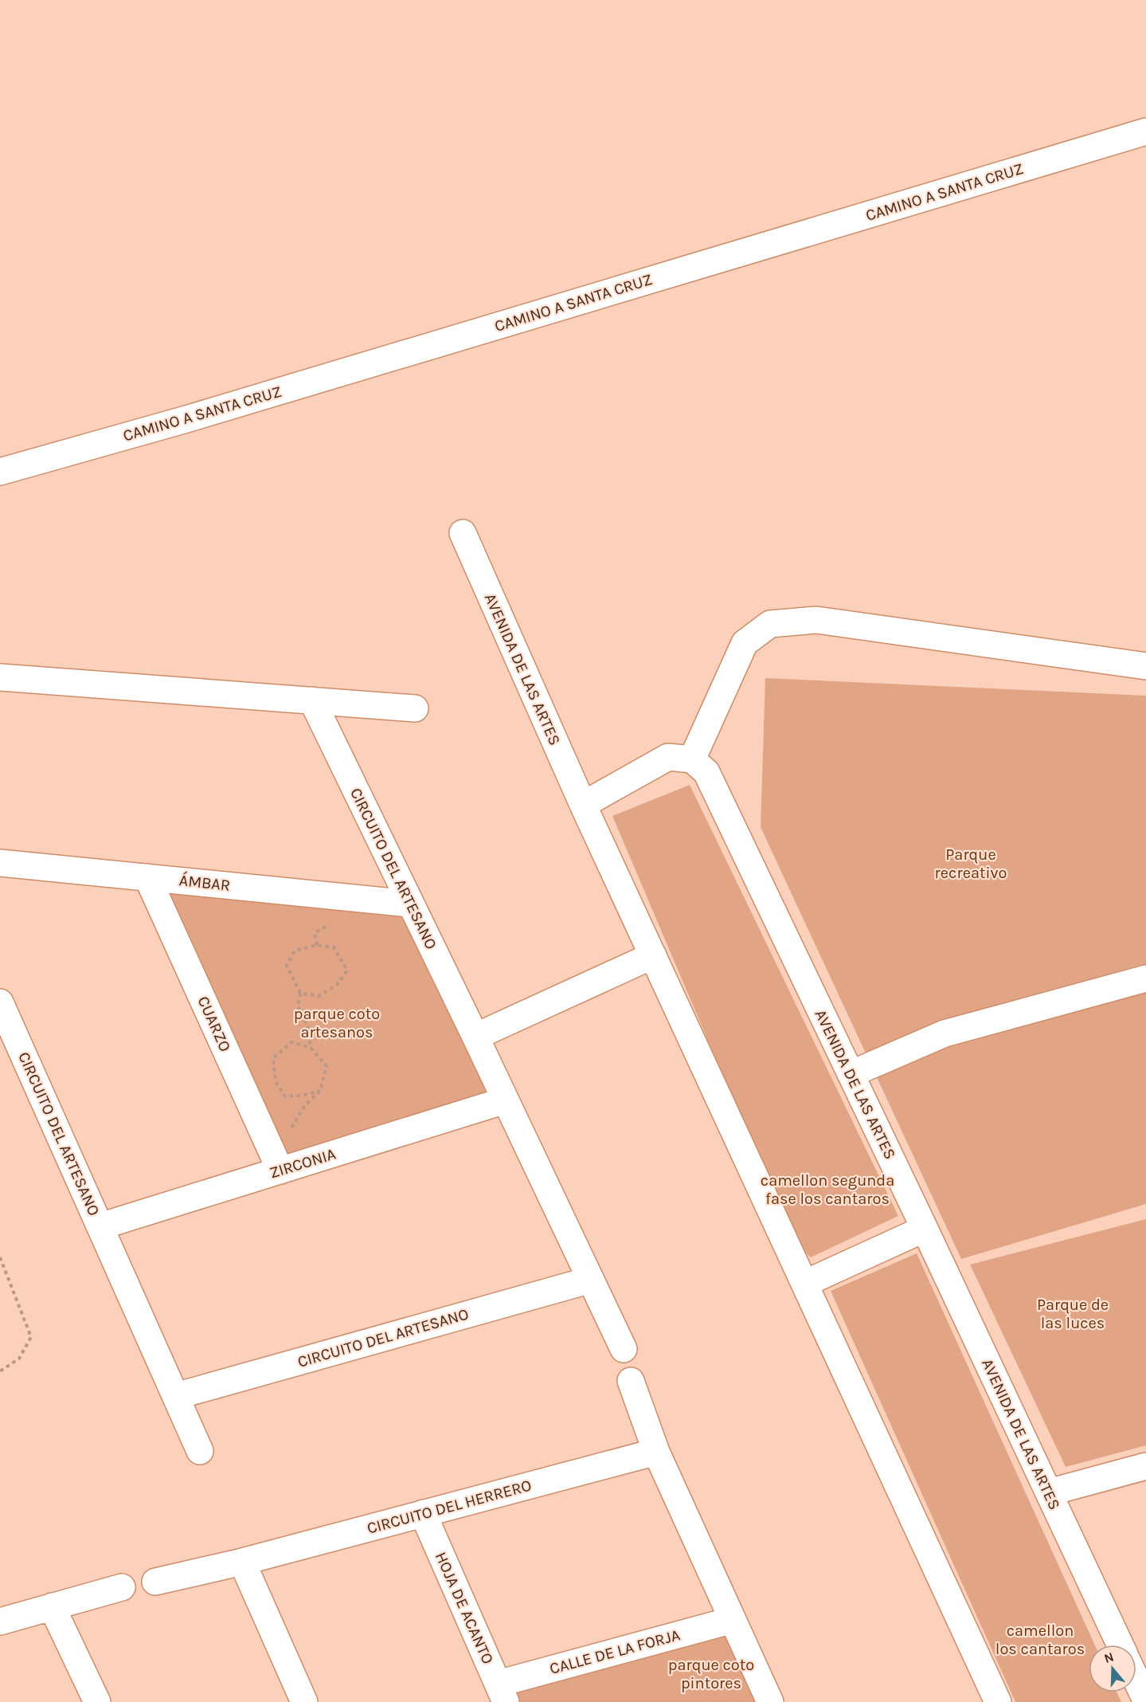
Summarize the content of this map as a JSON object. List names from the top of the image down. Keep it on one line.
{"streets":{"street":["CAMINO A SANTA CRUZ","AVENIDA DE LAS ARTES","CIRCUITO DEL ARTESANO","ÁMBAR","CUARZO","ZIRCONIA","CIRCUITO DEL HERRERO","HOJA DE ACANTO","CALLE DE LA FORJA"]},"crossings":[["CIRCUITO DEL ARTESANO","ÁMBAR"],["CIRCUITO DEL ARTESANO","ZIRCONIA"],["ÁMBAR","CUARZO"],["CUARZO","ZIRCONIA"],["CIRCUITO DEL HERRERO","HOJA DE ACANTO"],["HOJA DE ACANTO","CALLE DE LA FORJA"]],"parks":["Parque recreativo","parque coto artesanos","camellon segunda fase los cantaros","Parque de las luces","camellon los cantaros","parque coto pintores"],"north":"top"}
